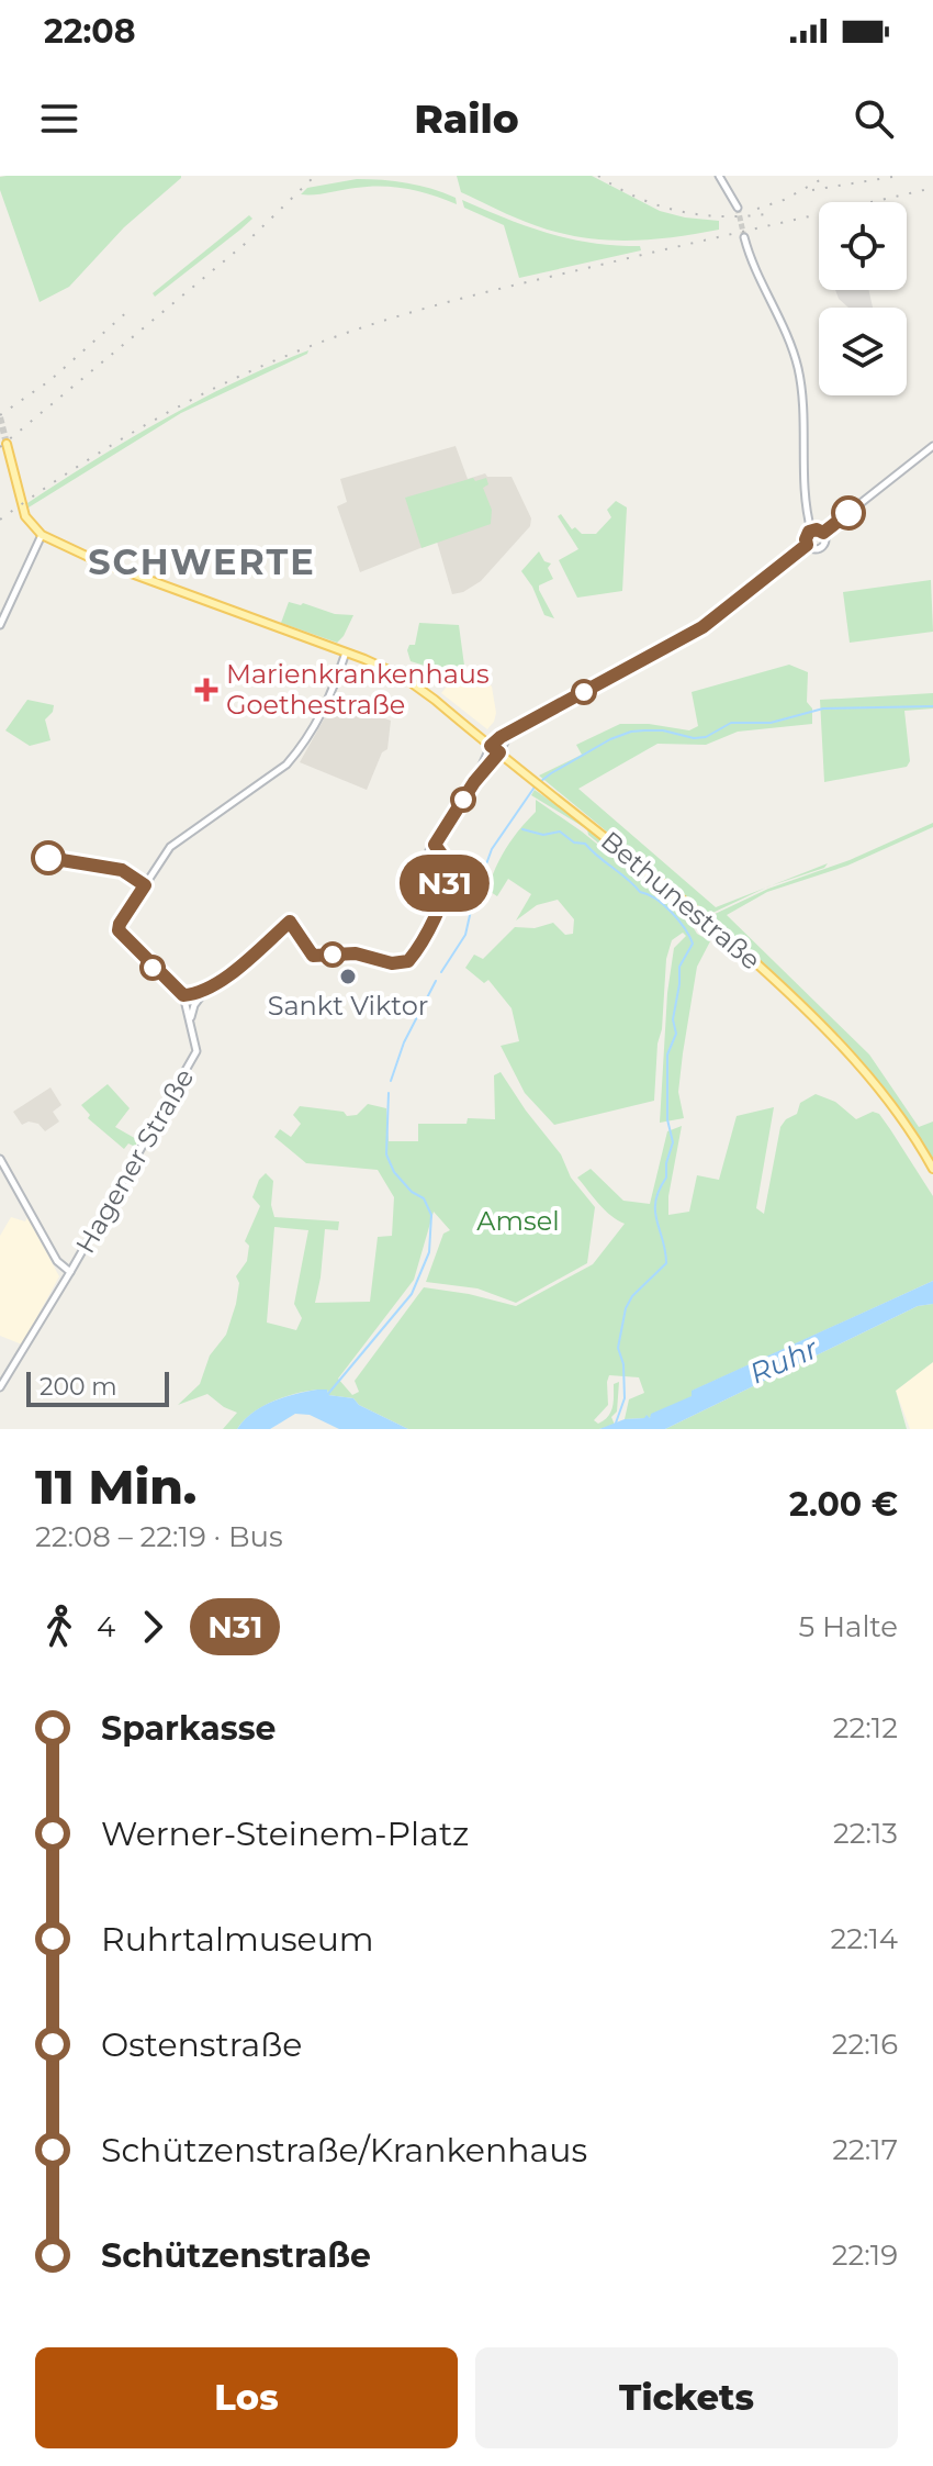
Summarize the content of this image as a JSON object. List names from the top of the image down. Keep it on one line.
{"streets":{"main road":["Bethunestraße","Hagener Straße"]},"districts":["SCHWERTE"],"water":["Ruhr"],"parks":["Amsel"],"places":{"health":["Marienkrankenhaus Goethestraße"],"other":["Sankt Viktor"]},"lines":["bus line N31"],"scale_bar":"200 m","page":{"status":"22:08","header":"Railo","on_map":"N31","scale":"200 m","heading":["11 Min.","22:08 – 22:19 · Bus","2.00 €"],"legs":["4","N31","5 Halte"],"list":[{"name":"Sparkasse","value":"22:12"},{"name":"Werner-Steinem-Platz","value":"22:13"},{"name":"Ruhrtalmuseum","value":"22:14"},{"name":"Ostenstraße","value":"22:16"},{"name":"Schützenstraße/Krankenhaus","value":"22:17"},{"name":"Schützenstraße","value":"22:19"}],"buttons":["Los","Tickets"]}}
